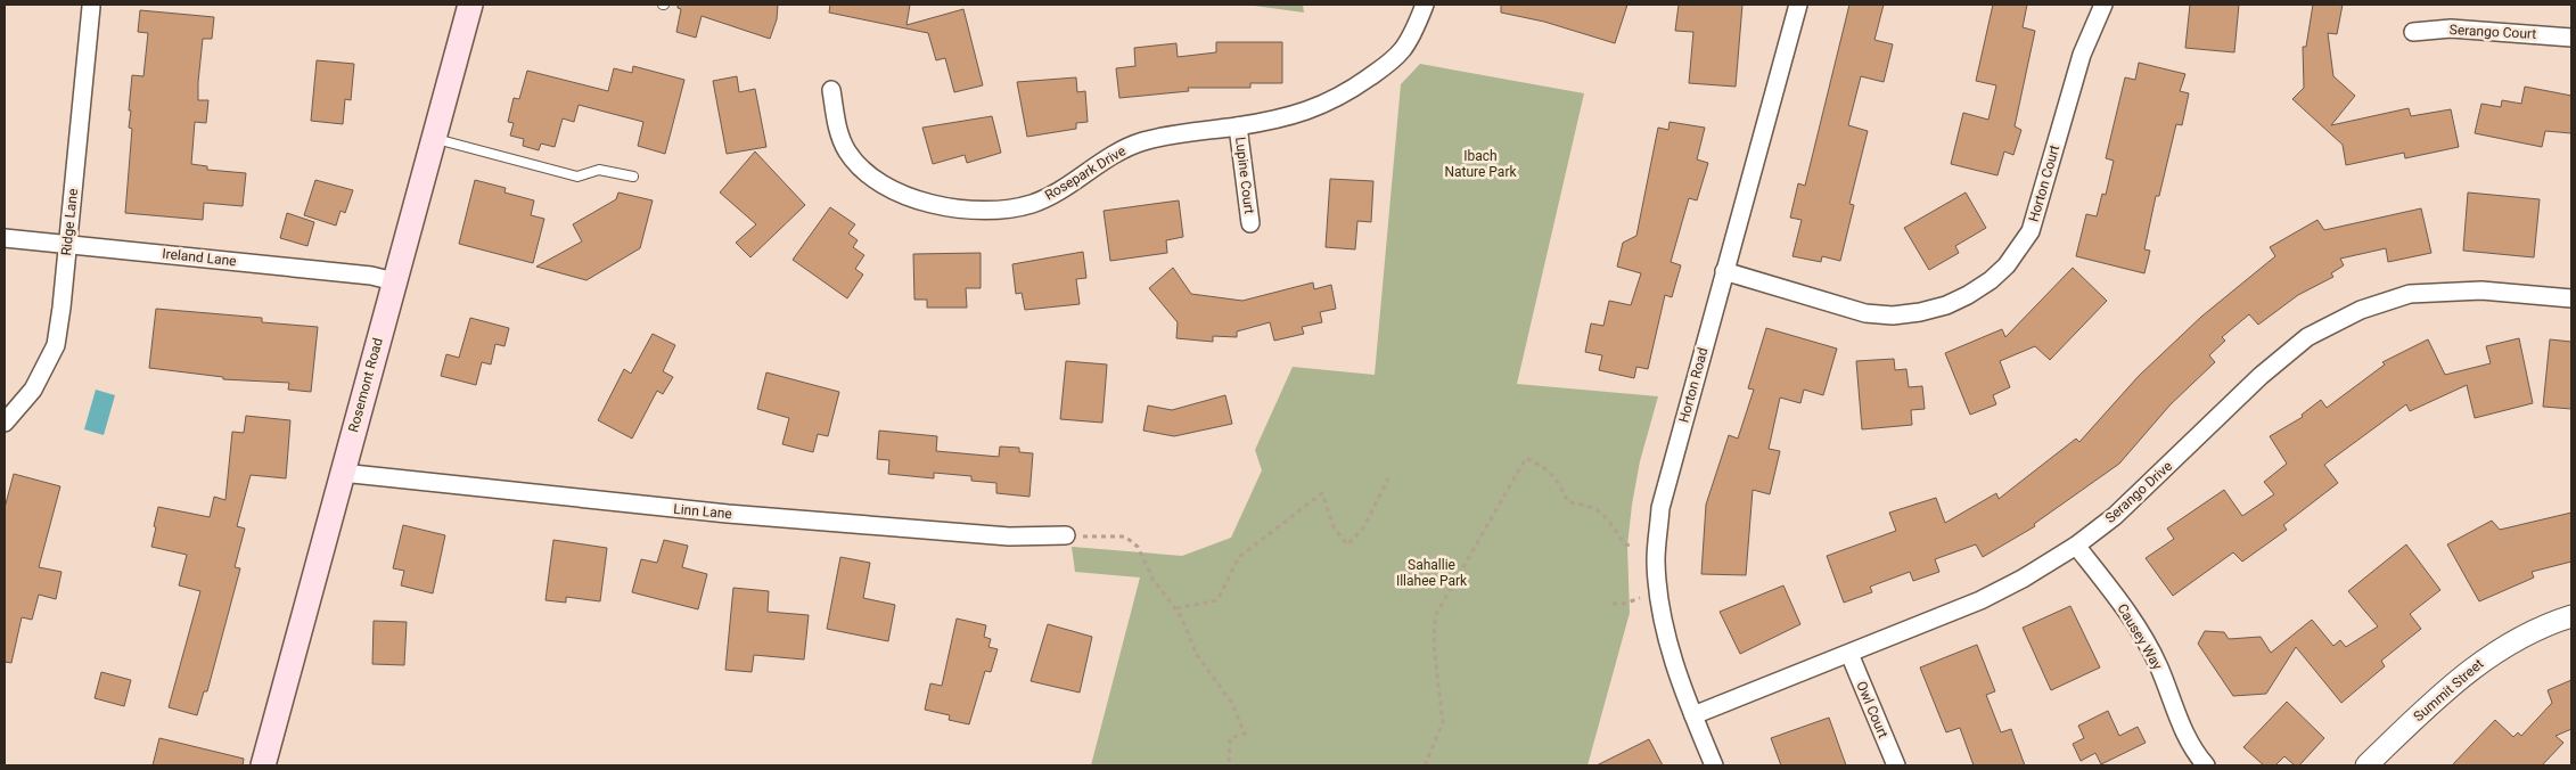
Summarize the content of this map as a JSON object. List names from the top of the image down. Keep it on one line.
{"streets":{"main road":["Rosemont Road"],"street":["Serango Court","Rosepark Drive","Lupine Court","Horton Court","Ridge Lane","Ireland Lane","Horton Road","Serango Drive","Linn Lane","Causey Way","Summit Street","Owl Court"]},"crossings":[["Rosepark Drive","Lupine Court"],["Horton Court","Horton Road"],["Ridge Lane","Ireland Lane"],["Ireland Lane","Rosemont Road"],["Rosemont Road","Linn Lane"],["Horton Road","Serango Drive"],["Serango Drive","Causey Way"],["Serango Drive","Owl Court"]],"parks":["Ibach Nature Park","Sahallie Illahee Park"]}
